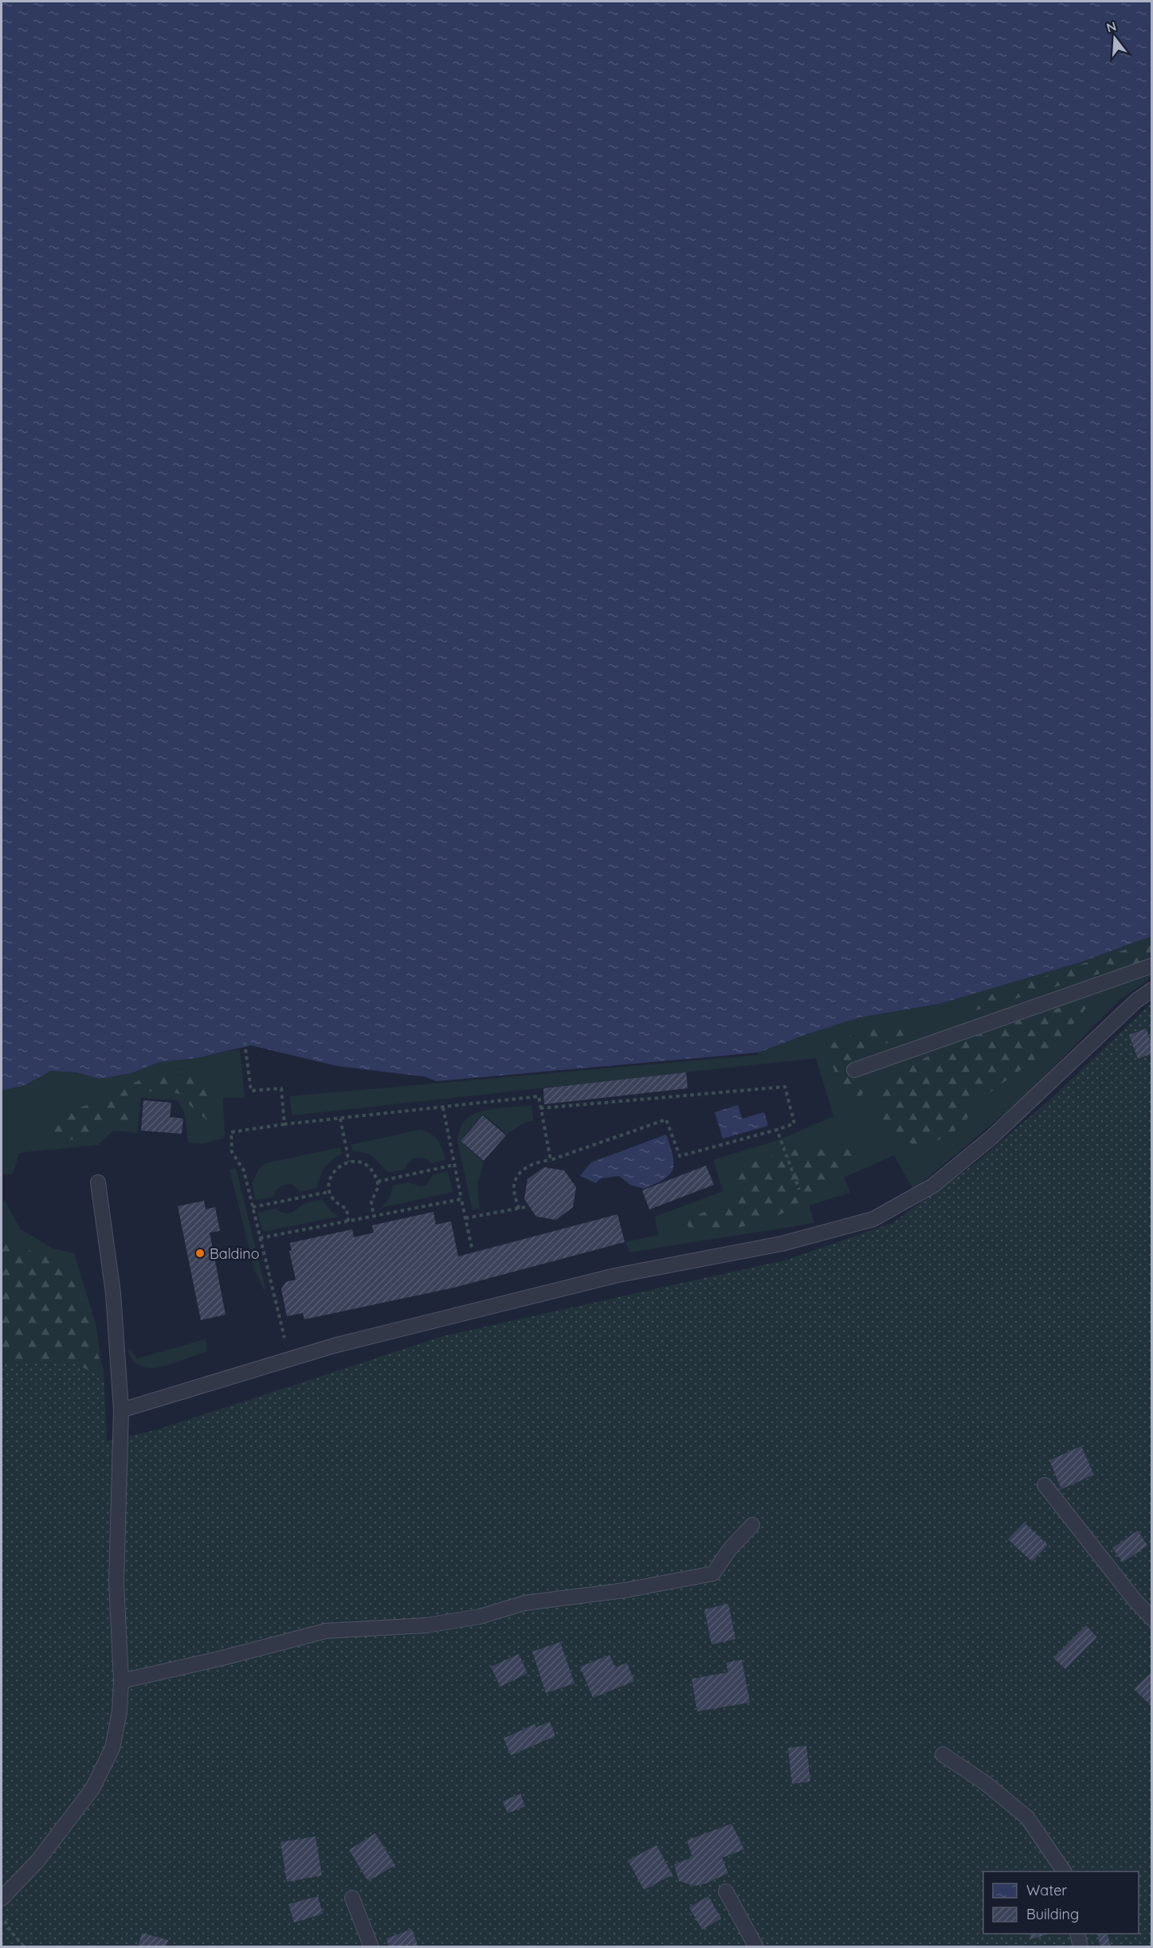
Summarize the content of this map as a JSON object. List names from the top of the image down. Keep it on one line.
{"places":["Baldino"],"legend":["Water","Building"],"north":"top"}
